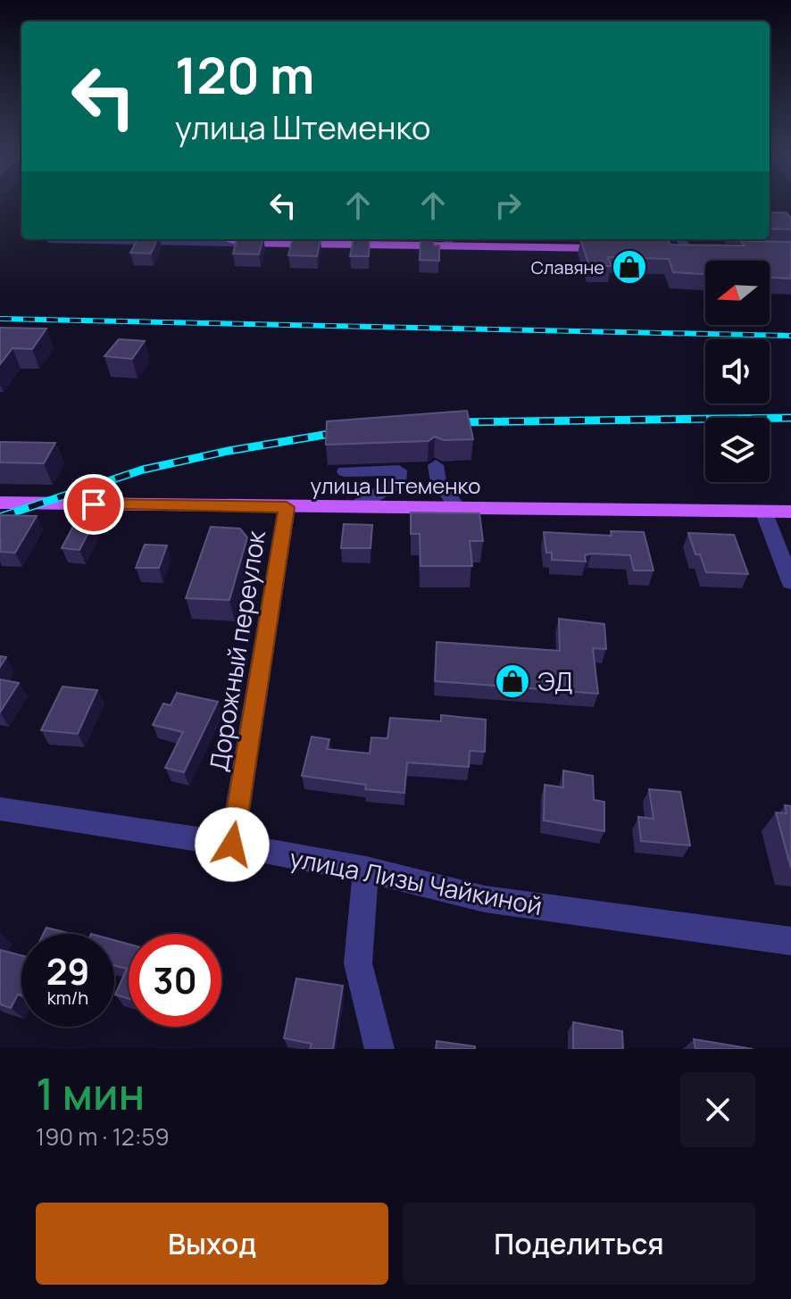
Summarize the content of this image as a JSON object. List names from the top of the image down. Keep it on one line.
{"streets":{"main road":["улица Штеменко"],"street":["Дорожный переулок","улица Лизы Чайкиной"]},"crossings":[["улица Штеменко","Дорожный переулок"],["Дорожный переулок","улица Лизы Чайкиной"]],"places":{"shop":["Славяне","ЭД"]},"north":"left","page":{"turn":["120 m","улица Штеменко"],"speed":"29 km/h","limit":"30","heading":["1 мин","190 m · 12:59"],"buttons":["Выход","Поделиться"]}}
